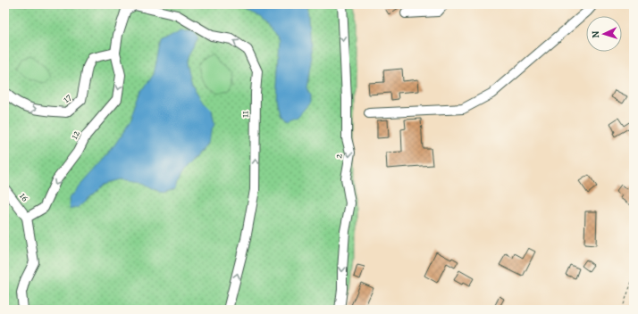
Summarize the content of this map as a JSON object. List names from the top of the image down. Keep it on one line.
{"streets":{"street":["17","11","12","2","16"]},"crossings":[["17","12"],["12","16"]],"one_way":["11","12","2"],"north":"left"}
